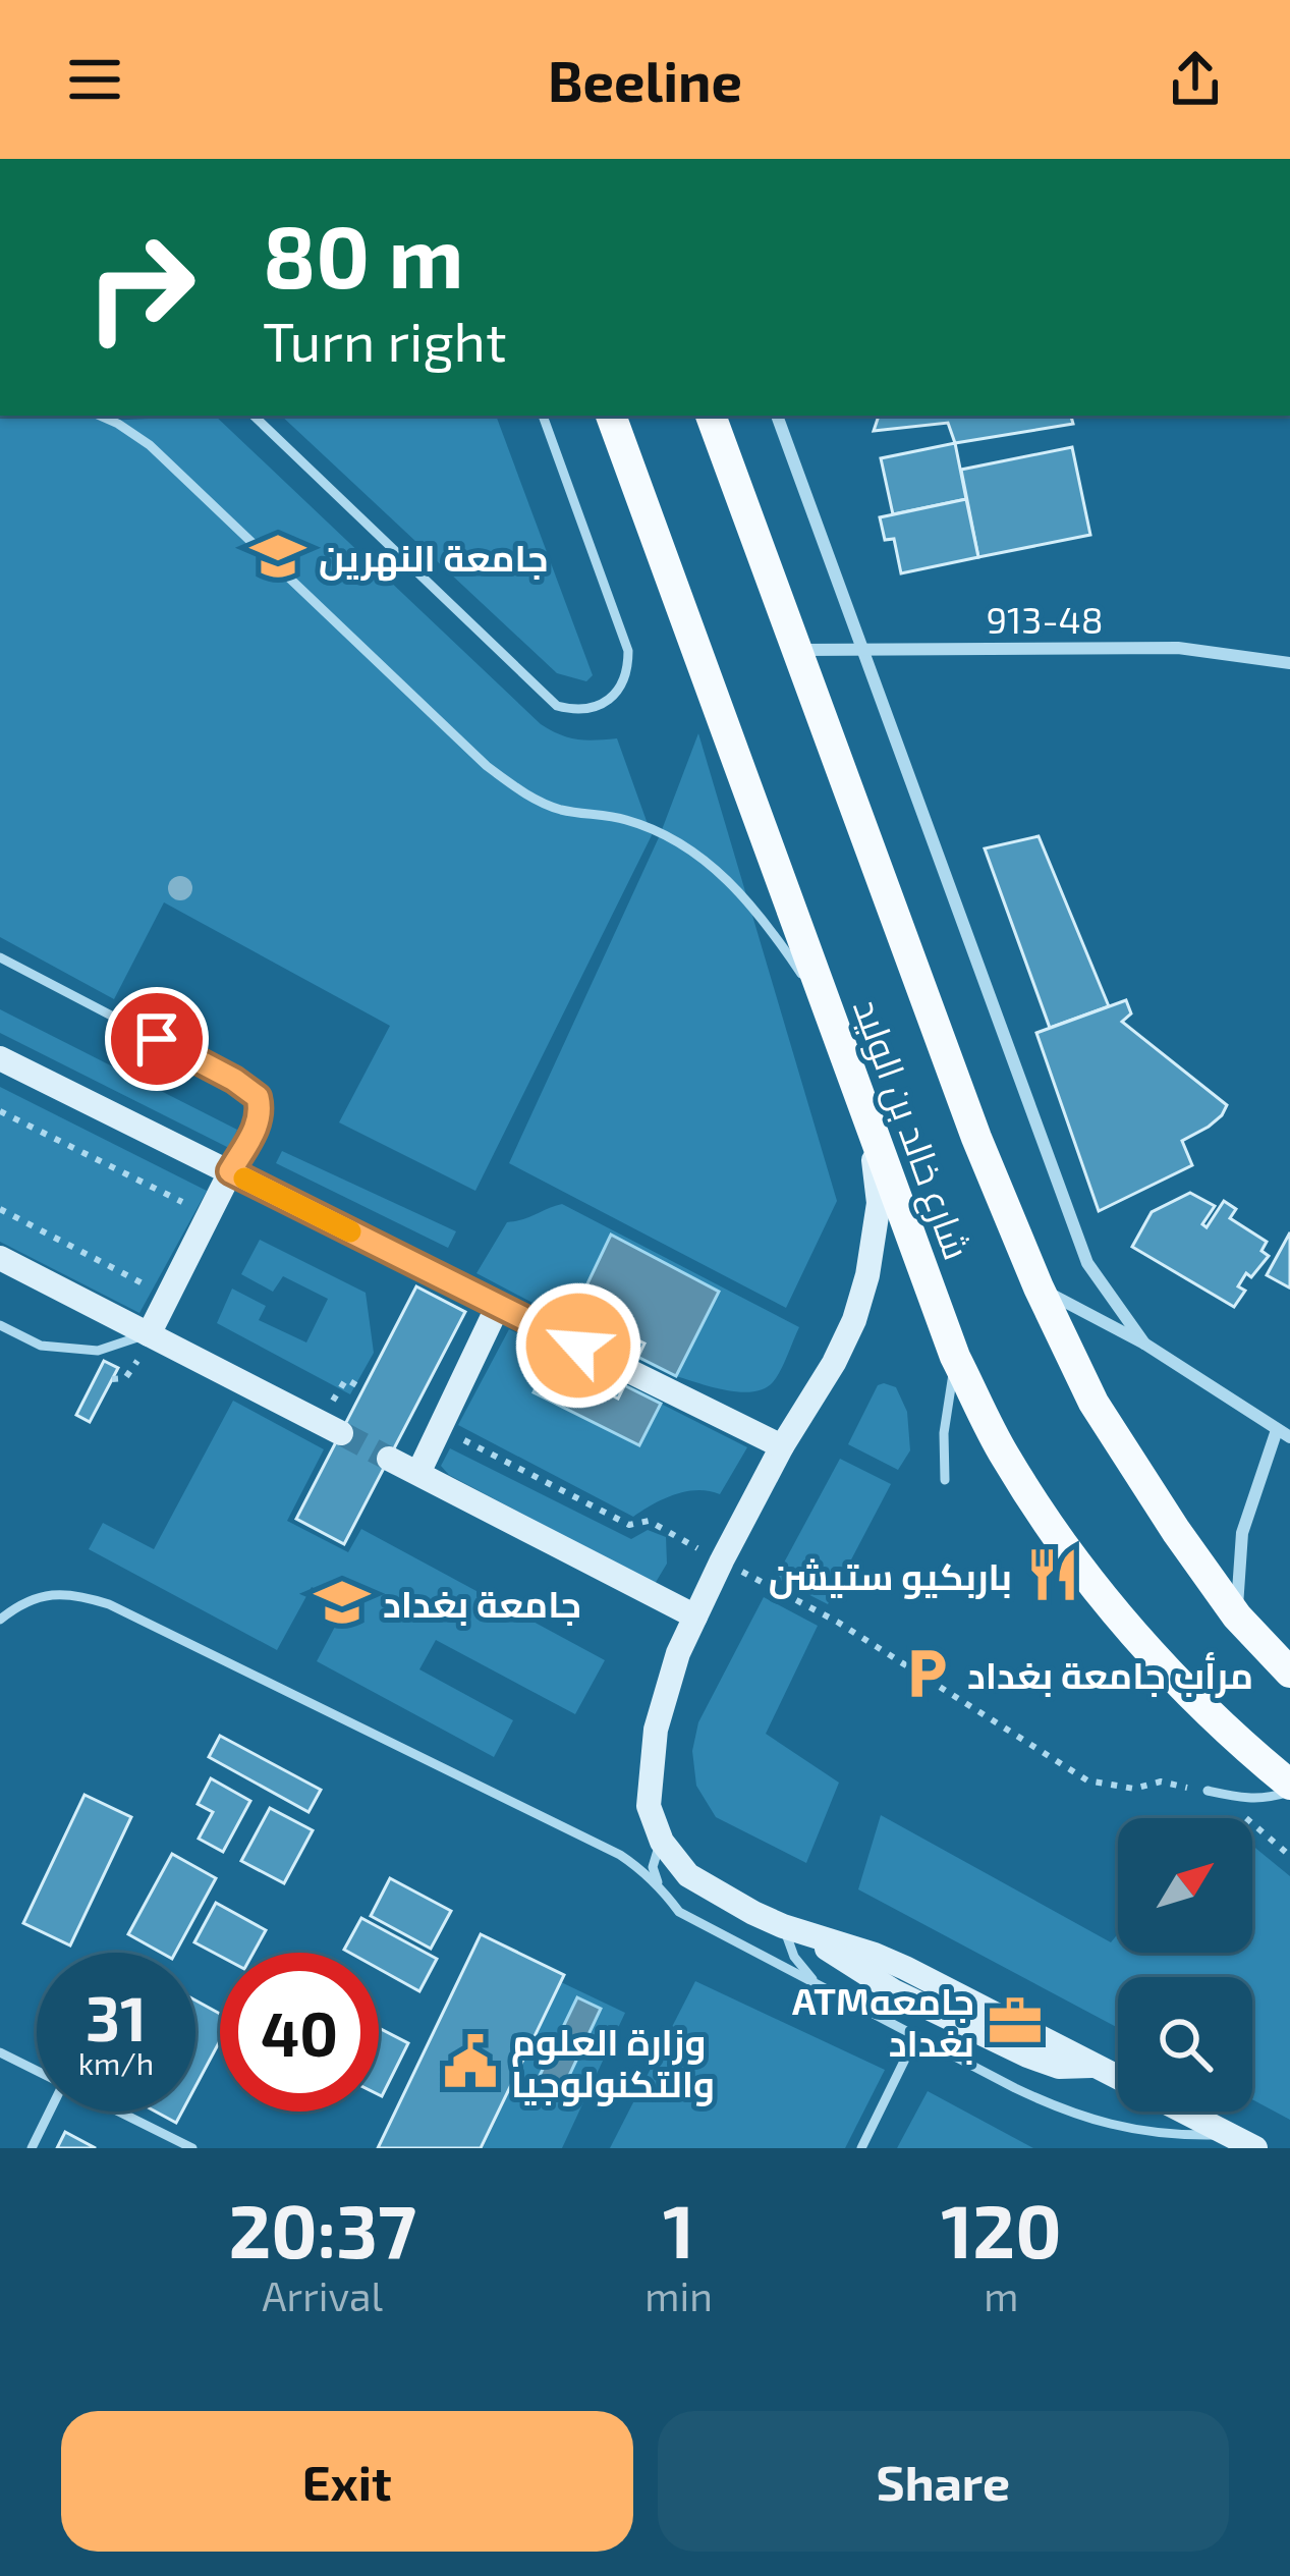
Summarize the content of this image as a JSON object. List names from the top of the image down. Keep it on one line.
{"streets":{"main road":["شارع خالد بن الوليد"],"street":["913-48"]},"crossings":[["913-48","شارع خالد بن الوليد"]],"places":{"school or university":["جامعة النهرين","جامعة بغداد"],"restaurant":["باربكيو ستيشن"],"parking":["مرأب جامعة بغداد"],"office":["ATMجامعه بغداد"],"public building":["وزارة العلوم والتكنولوجيا"]},"north":"top right","page":{"header":"Beeline","turn":["80 m","Turn right"],"speed":"31 km/h","limit":"40","eta":["20:37","Arrival","1","min","120","m"],"buttons":["Exit","Share"]}}
